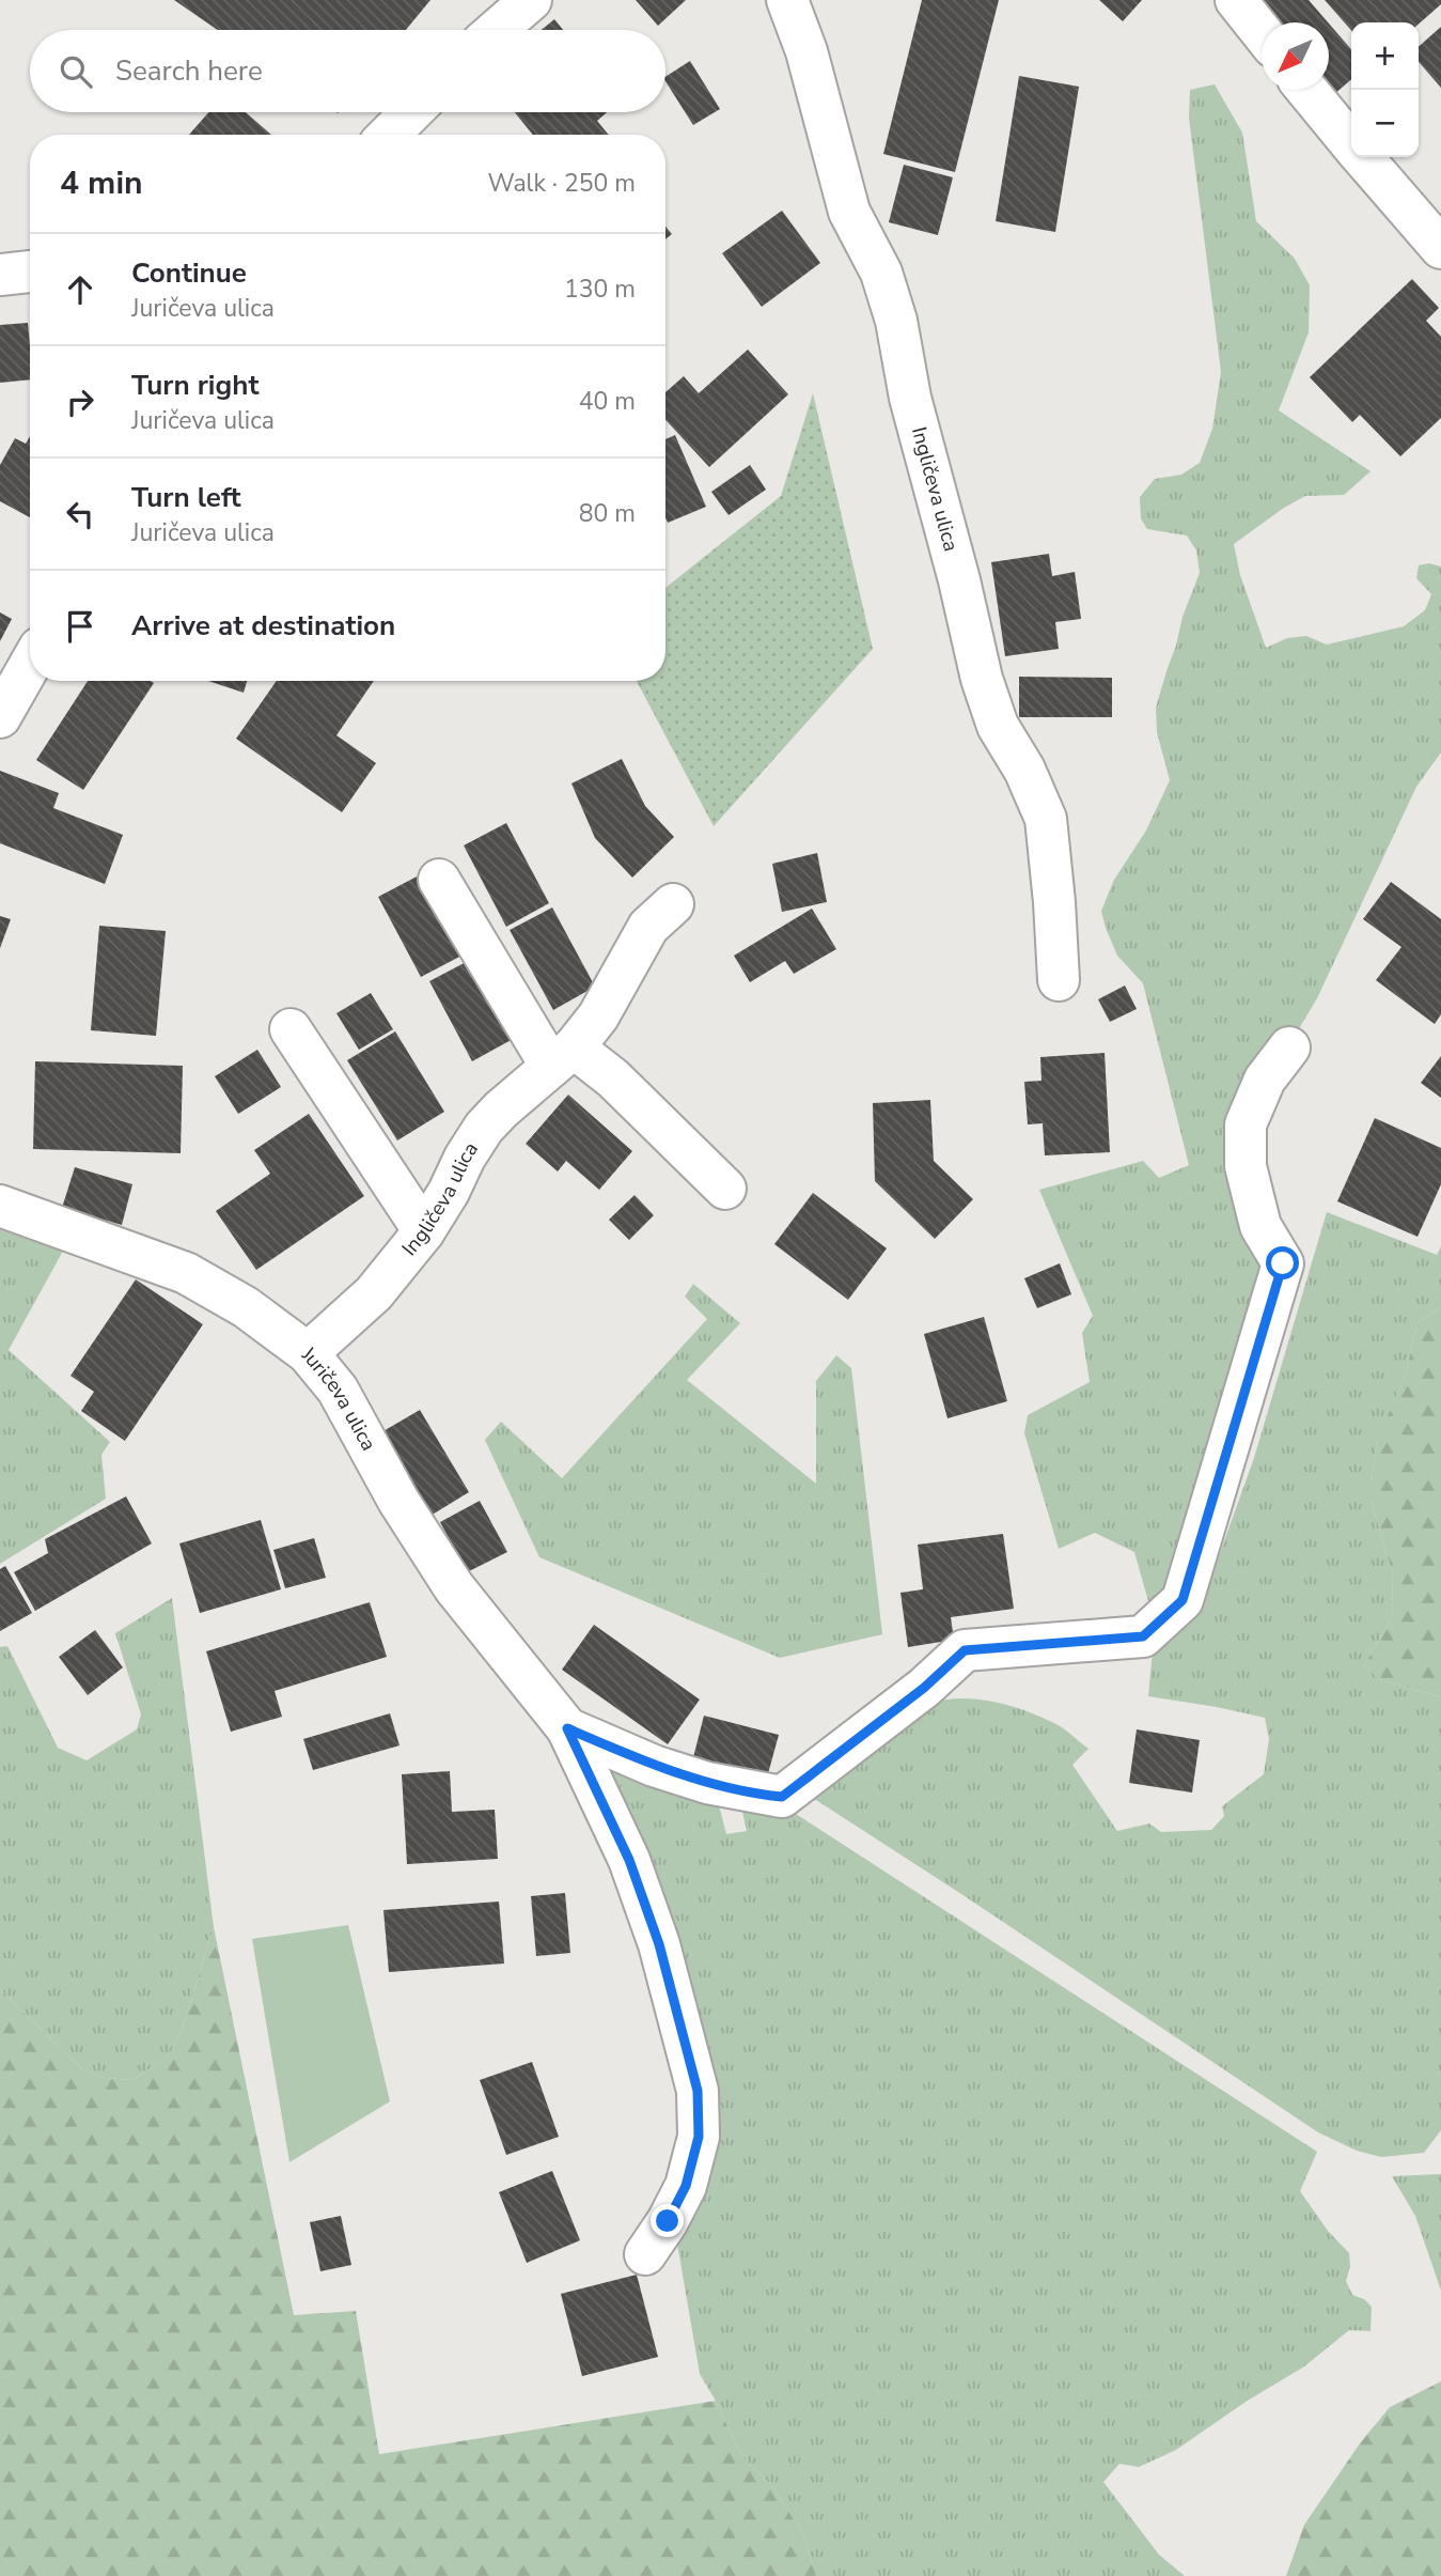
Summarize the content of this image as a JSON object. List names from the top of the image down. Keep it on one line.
{"streets":{"street":["Ingličeva ulica","Juričeva ulica"]},"crossings":[["Ingličeva ulica","Juričeva ulica"]],"north":"bottom left","page":{"map_buttons":["+","−"],"search":"Search here","heading":["4 min","Walk · 250 m"],"list":[["Continue","Juričeva ulica","130 m"],["Turn right","Juričeva ulica","40 m"],["Turn left","Juričeva ulica","80 m"],"Arrive at destination"]}}
